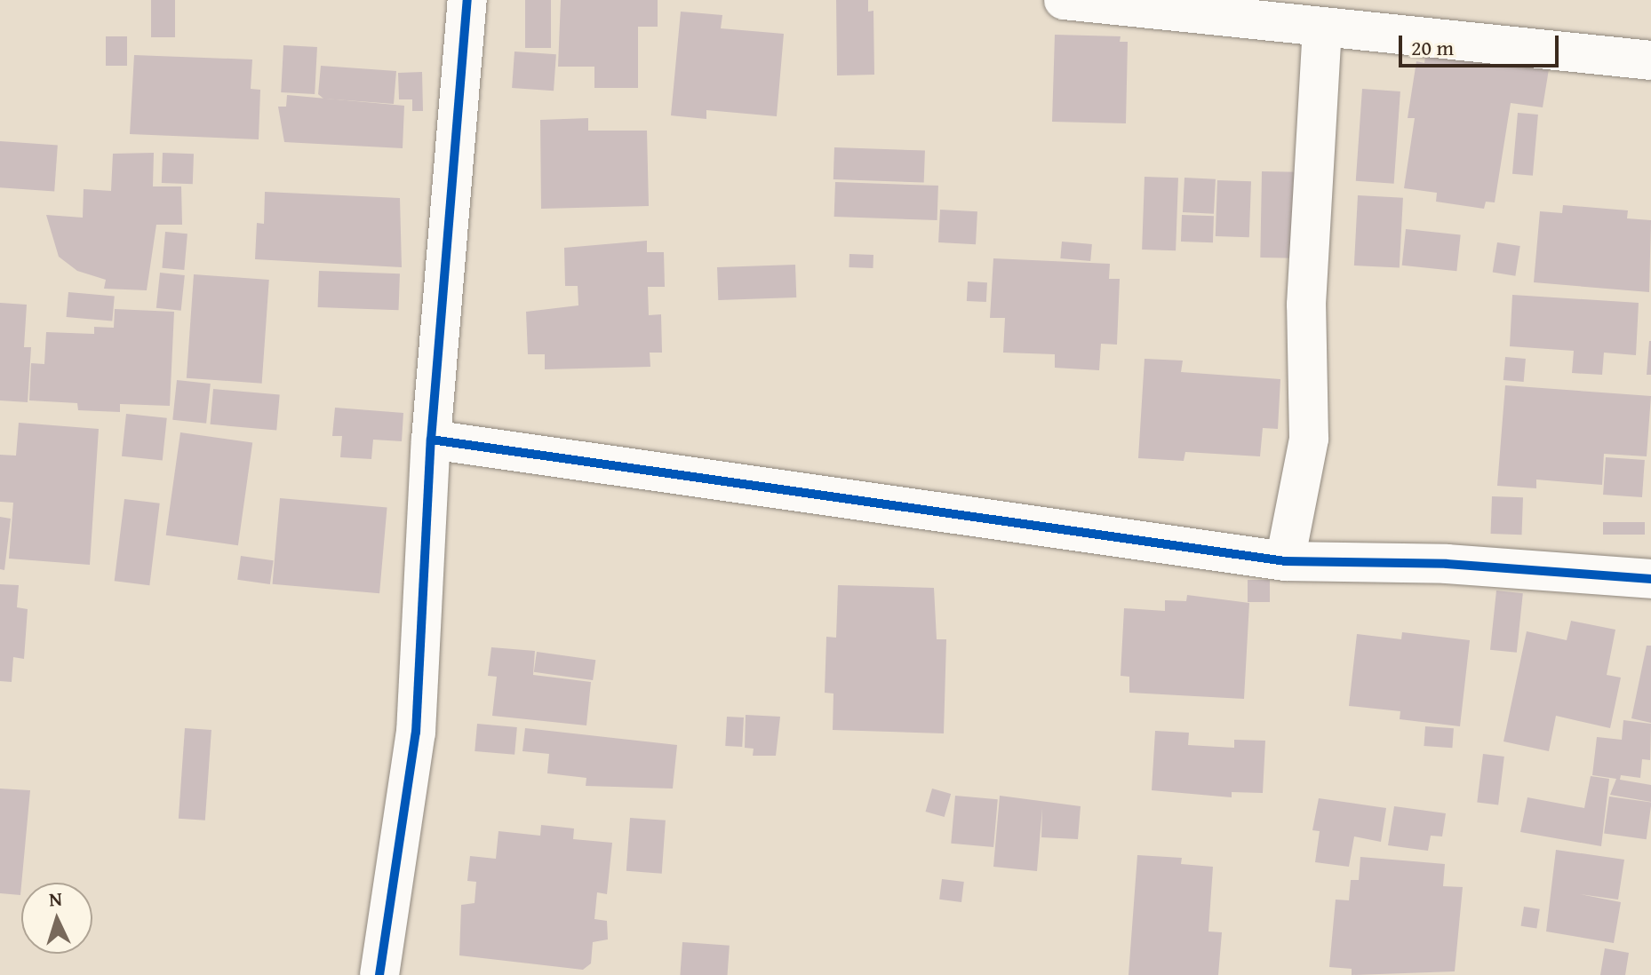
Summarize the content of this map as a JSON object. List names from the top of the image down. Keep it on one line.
{"scale_bar":"20 m","north":"top"}
